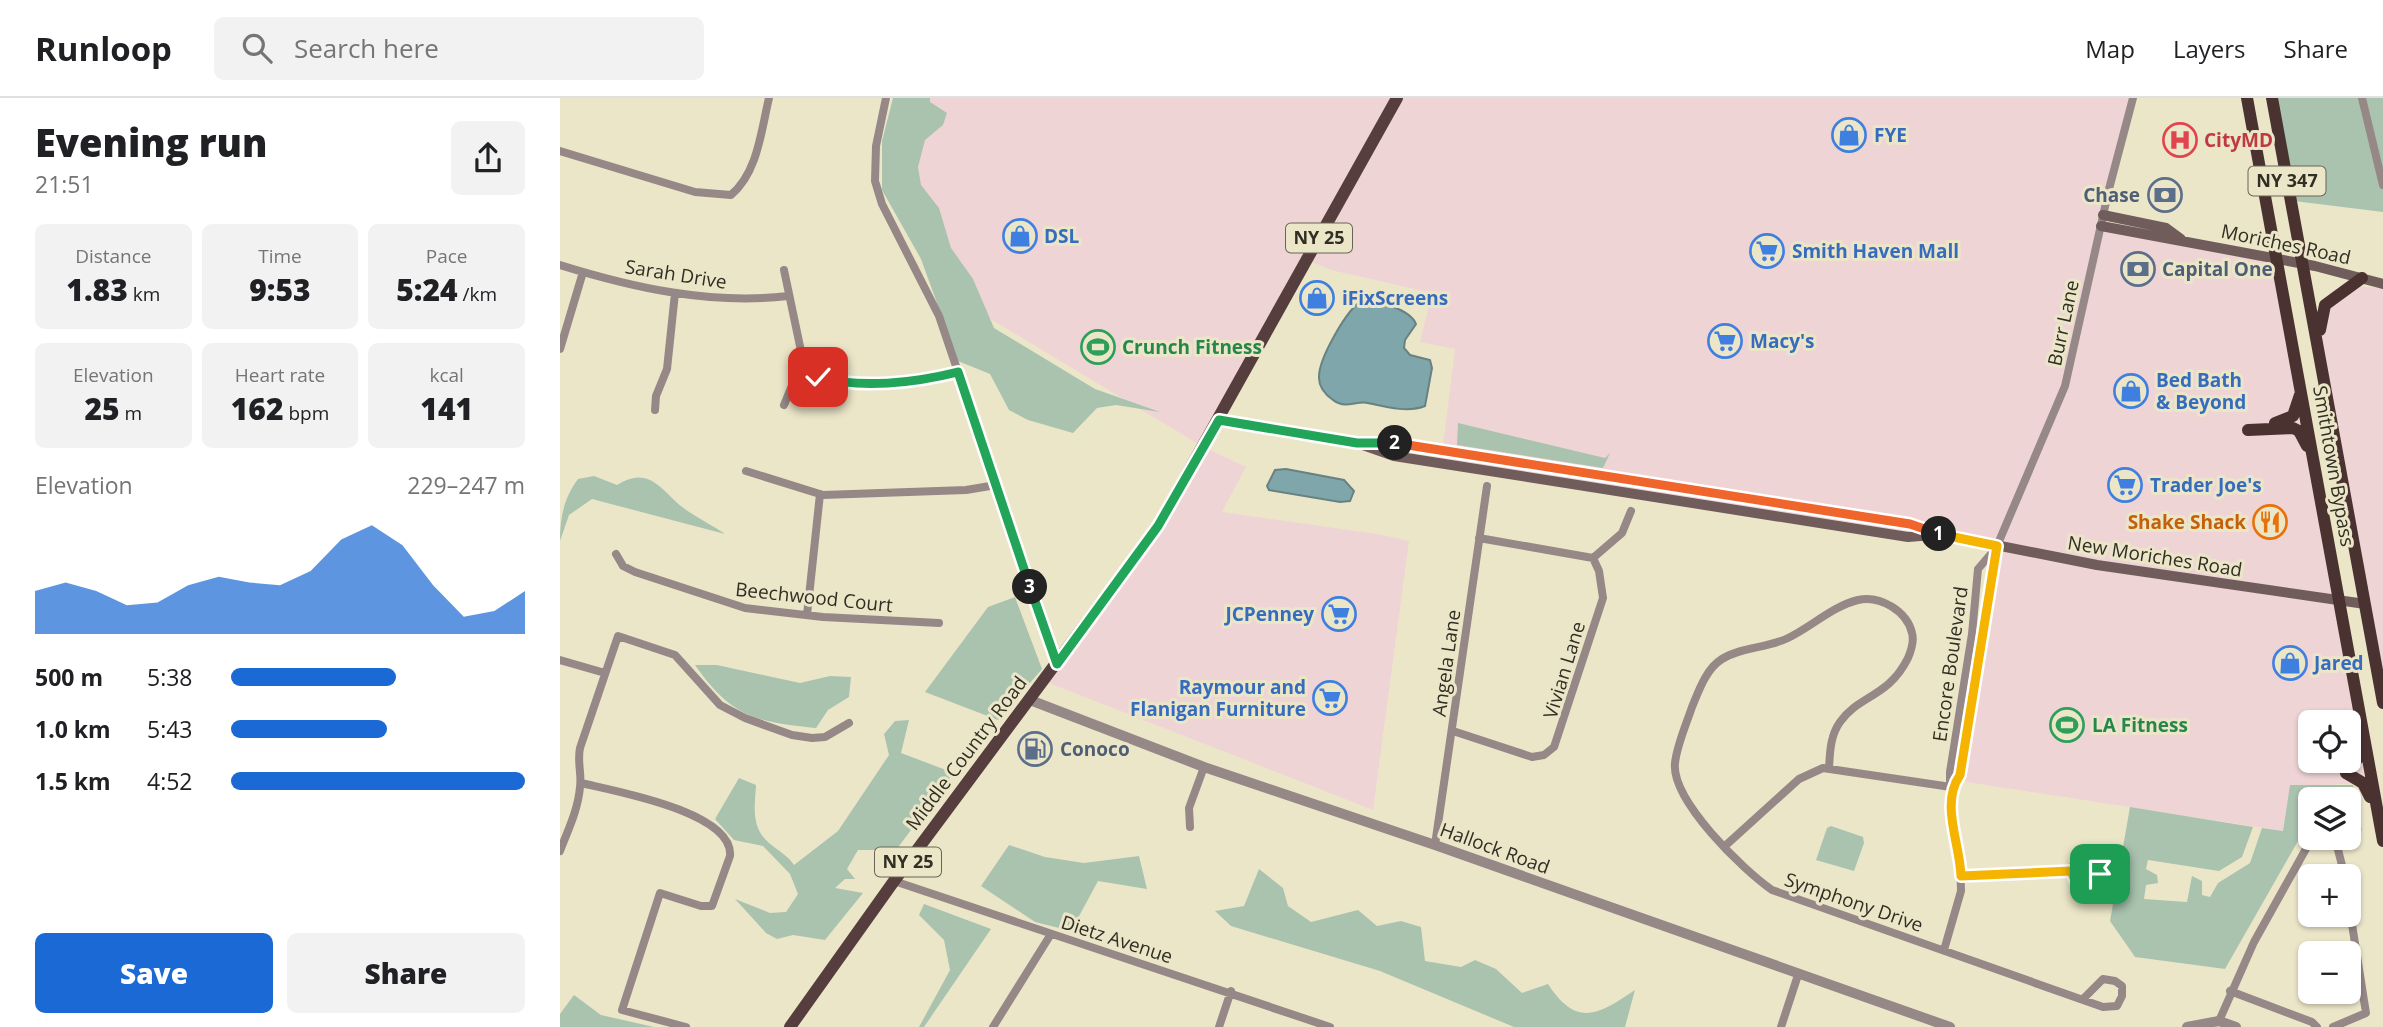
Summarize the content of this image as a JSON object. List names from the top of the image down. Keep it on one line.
{"streets":{"highway":["NY 347","Smithtown Bypass"],"main road":["NY 25","Moriches Road","New Moriches Road","Middle Country Road"],"street":["Sarah Drive","Burr Lane","Beechwood Court","Angela Lane","Encore Boulevard","Vivian Lane","Hallock Road","Symphony Drive","Dietz Avenue"]},"crossings":[["Moriches Road","Burr Lane"],["Moriches Road","Smithtown Bypass"],["Burr Lane","New Moriches Road"],["Burr Lane","Encore Boulevard"],["Smithtown Bypass","New Moriches Road"],["New Moriches Road","Encore Boulevard"],["New Moriches Road","Middle Country Road"],["Angela Lane","Vivian Lane"],["Angela Lane","Hallock Road"],["Encore Boulevard","Symphony Drive"],["Middle Country Road","Hallock Road"],["Middle Country Road","Dietz Avenue"]],"places":{"shop":["FYE","DSL","iFixScreens","Bed Bath & Beyond","Jared"],"hospital":["CityMD"],"bank":["Chase","Capital One"],"supermarket":["Smith Haven Mall","Macy's","Trader Joe's","JCPenney","Raymour and Flanigan Furniture"],"sports":["Crunch Fitness","LA Fitness"],"restaurant":["Shake Shack"],"fuel station":["Conoco"]},"page":{"header":"Runloop","search":"Search here","nav":["Map","Layers","Share"],"heading":["Evening run","21:51"],"stats":[["Distance","1.83 km"],["Time","9:53"],["Pace","5:24 /km"],["Elevation","25 m"],["Heart rate","162 bpm"],["kcal","141"]],"pins":["2","1","3"],"chart":["Elevation","229–247 m"],"list":[{"name":"500 m","note":"5:38"},{"name":"1.0 km","note":"5:43"},{"name":"1.5 km","note":"4:52"}],"map_buttons":["+","−"],"buttons":["Save","Share"]}}
